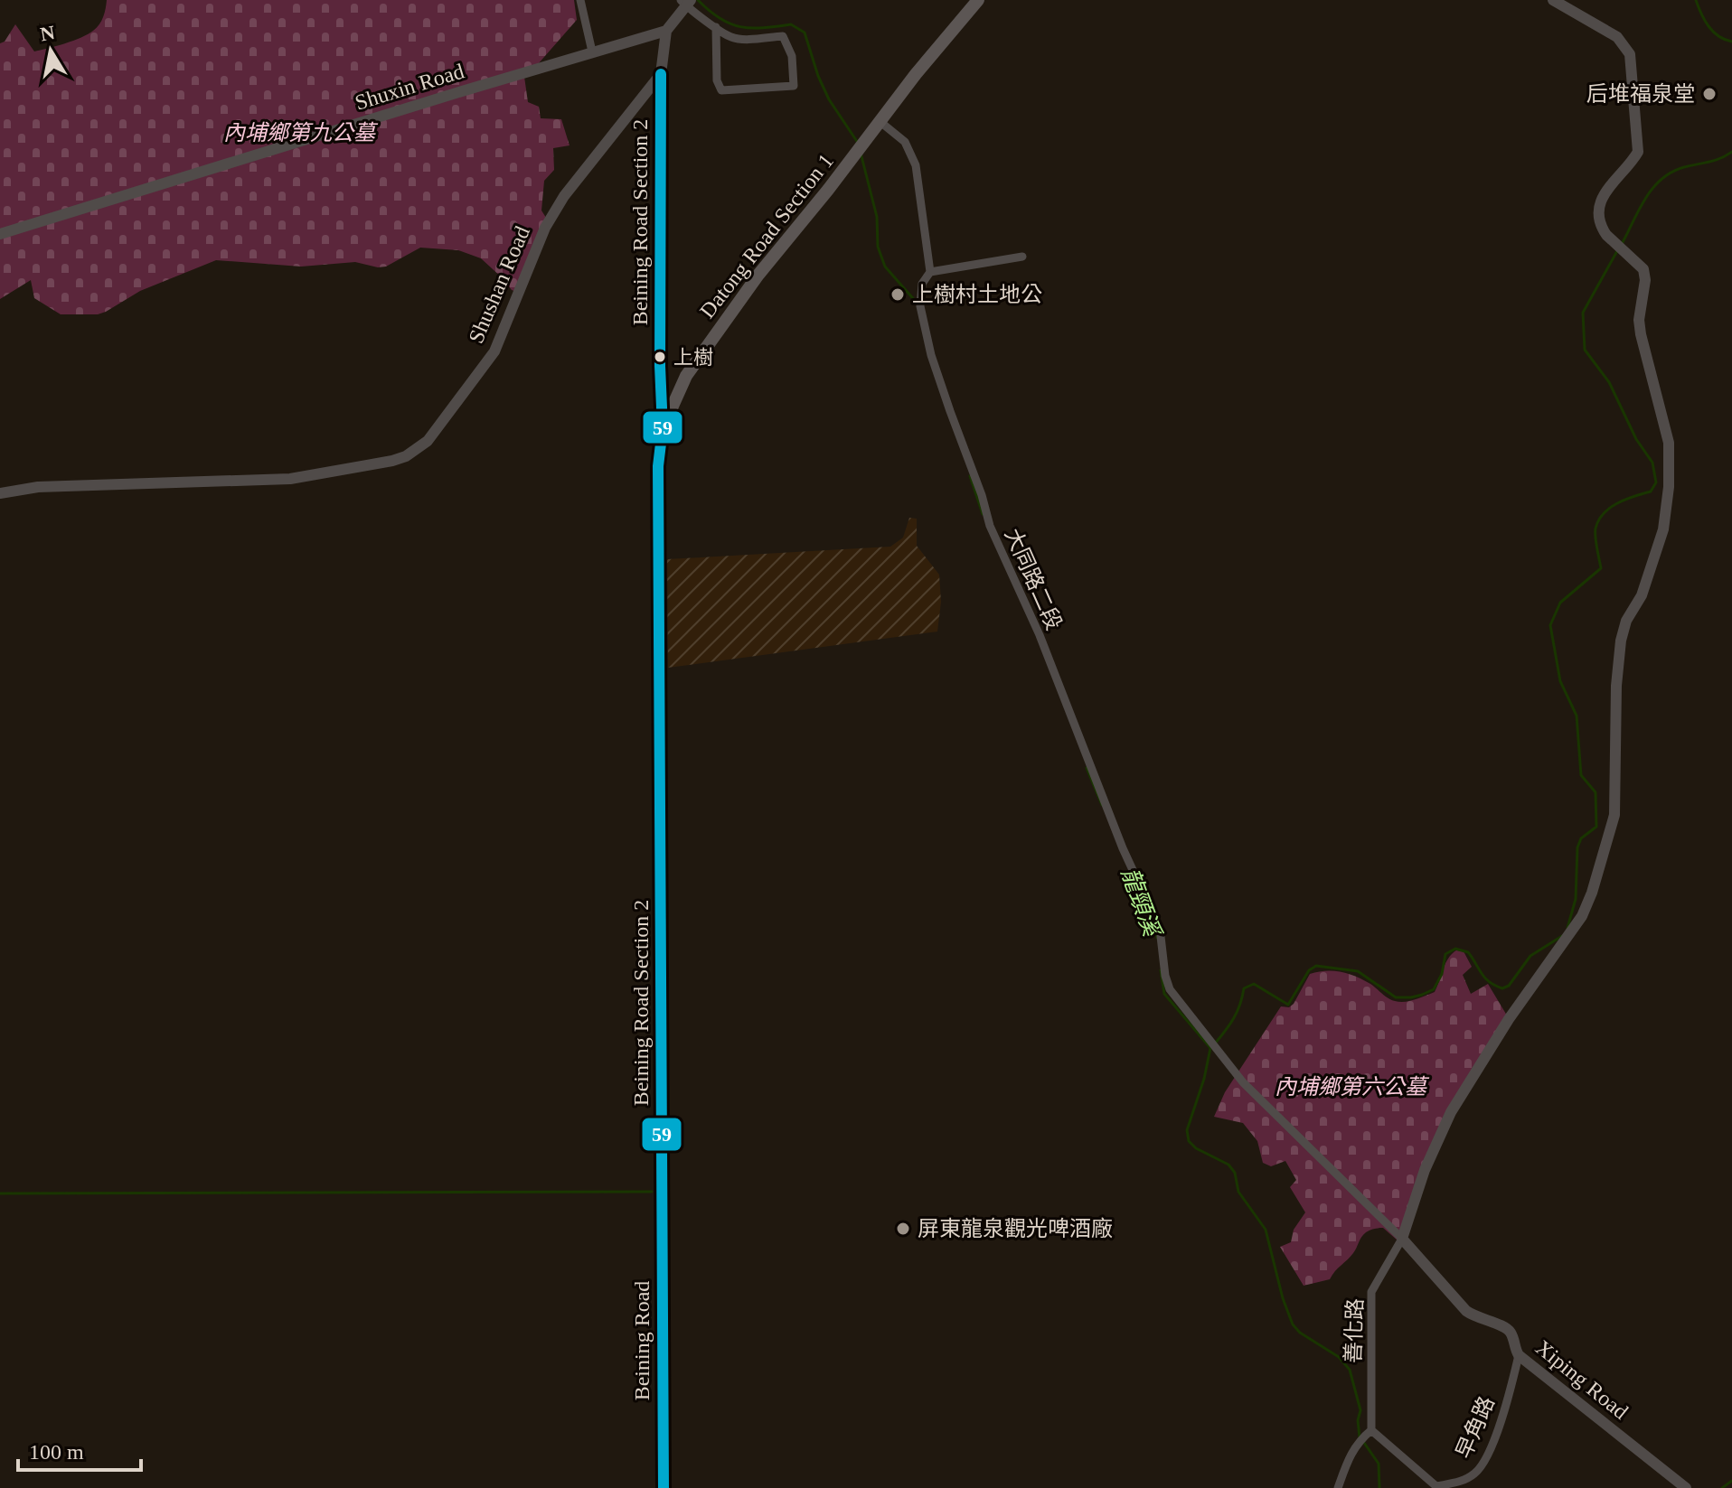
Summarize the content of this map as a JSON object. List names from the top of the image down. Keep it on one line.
{"streets":{"main road":["Beining Road Section 2","Datong Road Section 1","Beining Road"],"street":["Shuxin Road","Shushan Road","大同路二段","善化路","Xiping Road","早角路"]},"crossings":[["Beining Road Section 2","Datong Road Section 1"],["Beining Road Section 2","Shushan Road"],["Beining Road Section 2","Beining Road"],["Datong Road Section 1","大同路二段"],["大同路二段","善化路"],["大同路二段","Xiping Road"],["善化路","Xiping Road"],["Xiping Road","早角路"]],"water":["龍頸溪"],"parks":["內埔鄉第九公墓","內埔鄉第六公墓"],"places":["后堆福泉堂","上樹村土地公","上樹","屏東龍泉觀光啤酒廠"],"lines":["transit line 59"],"scale_bar":"100 m","north":"top"}
